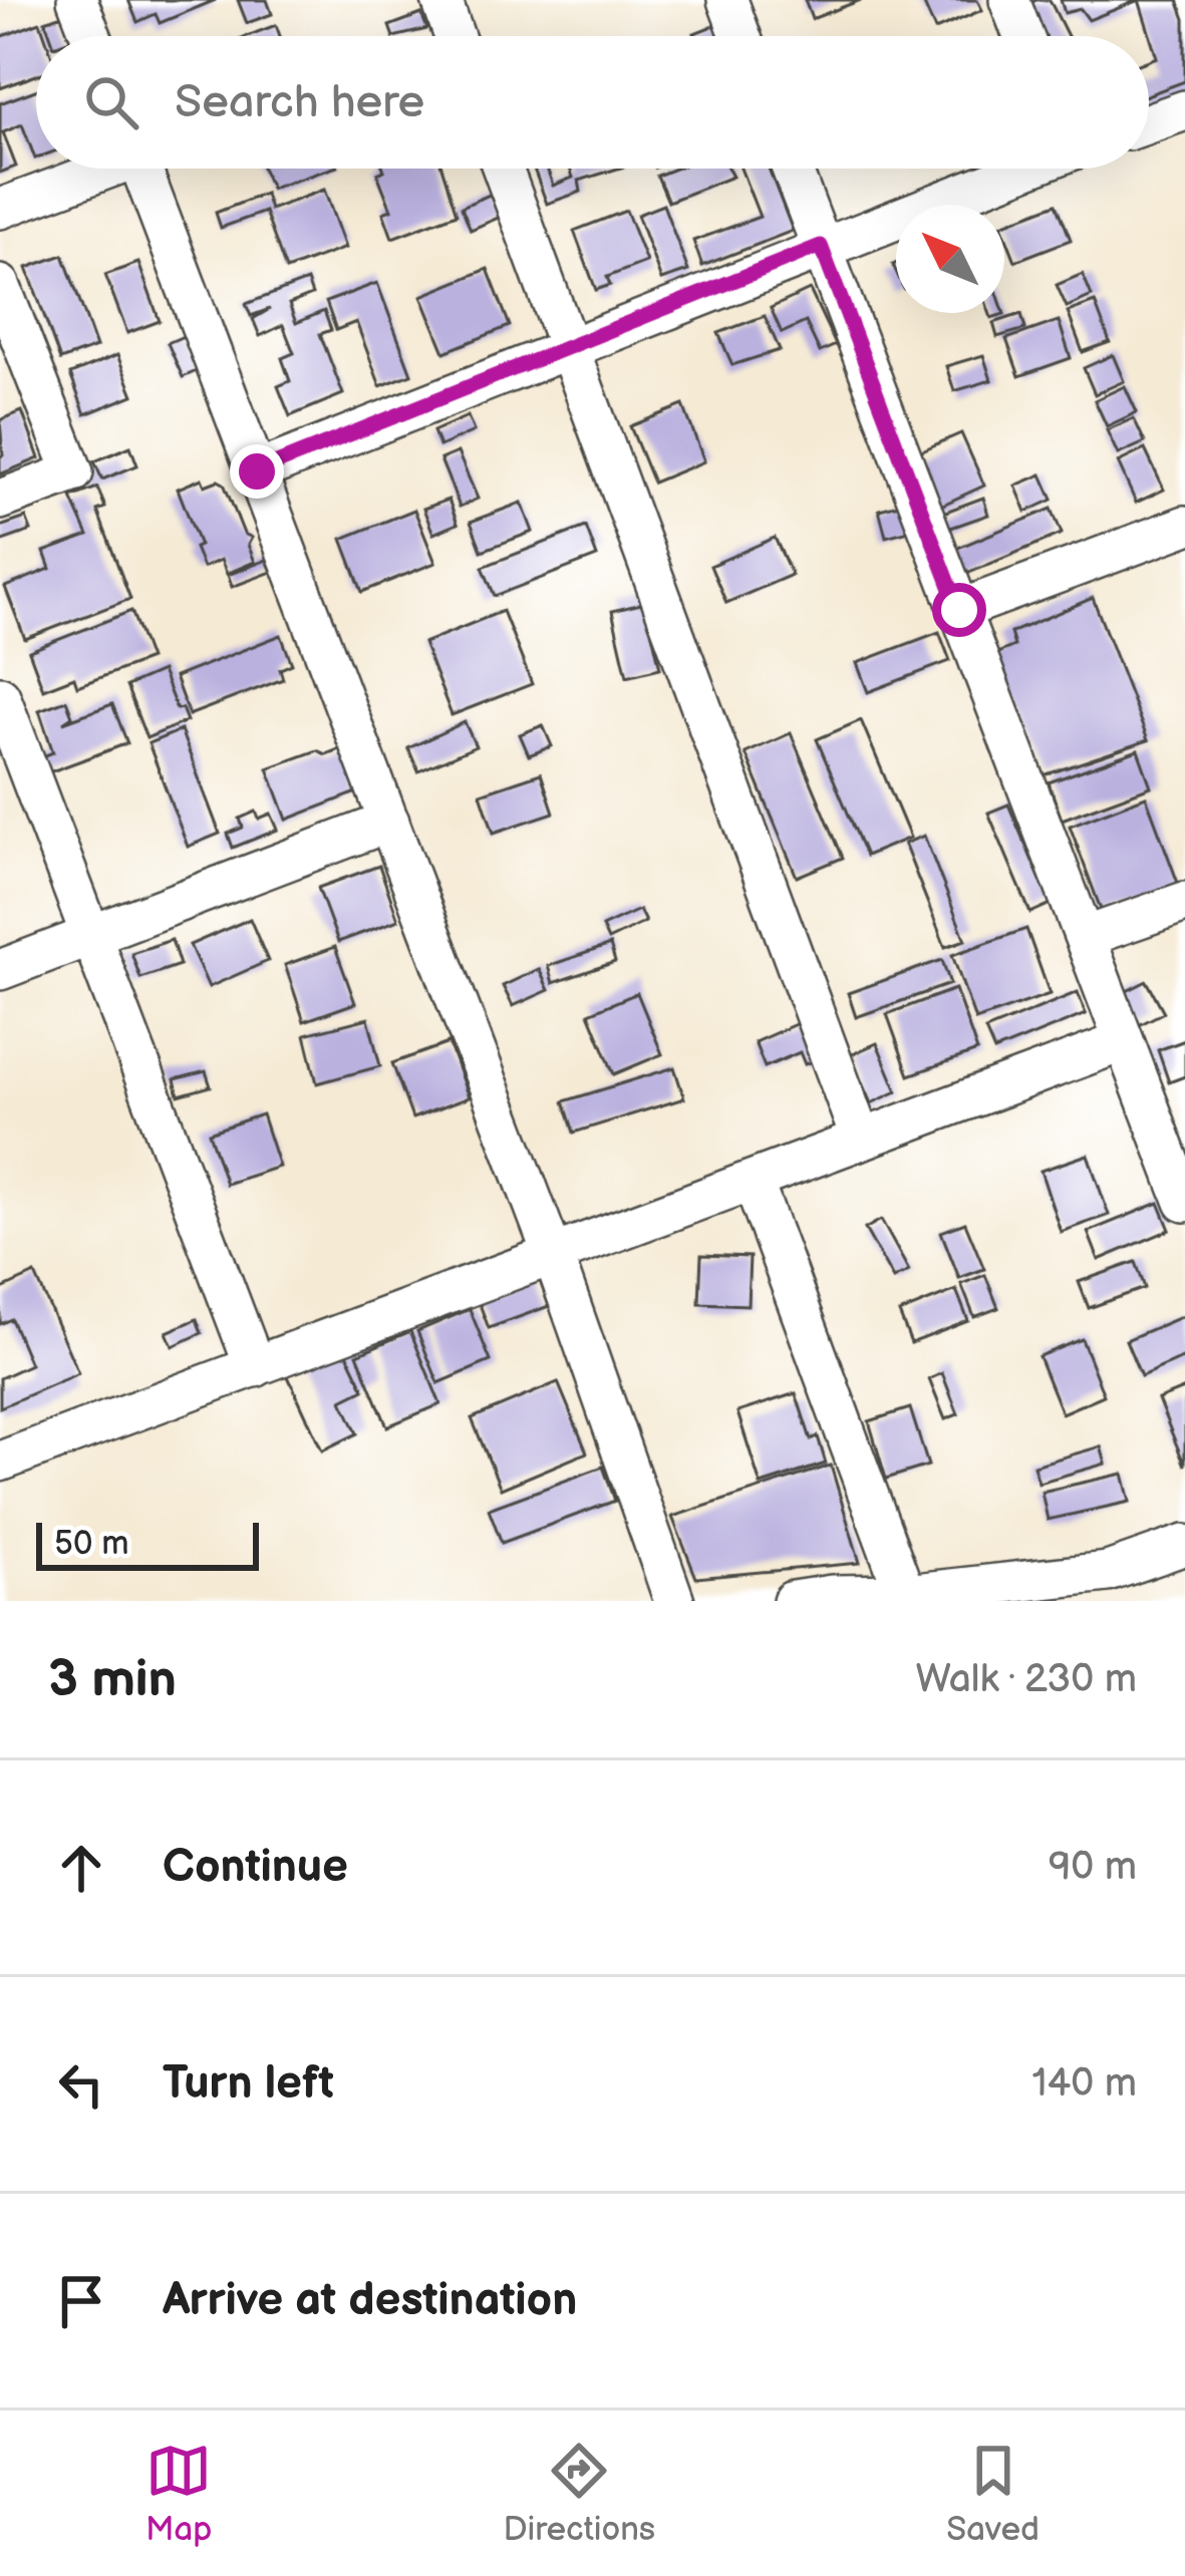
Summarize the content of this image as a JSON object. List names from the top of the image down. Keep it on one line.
{"scale_bar":"50 m","north":"top left","page":{"search":"Search here","scale":"50 m","heading":["3 min","Walk · 230 m"],"list":[["Continue","90 m"],["Turn left","140 m"],"Arrive at destination"],"nav":["Map","Directions","Saved"]}}
